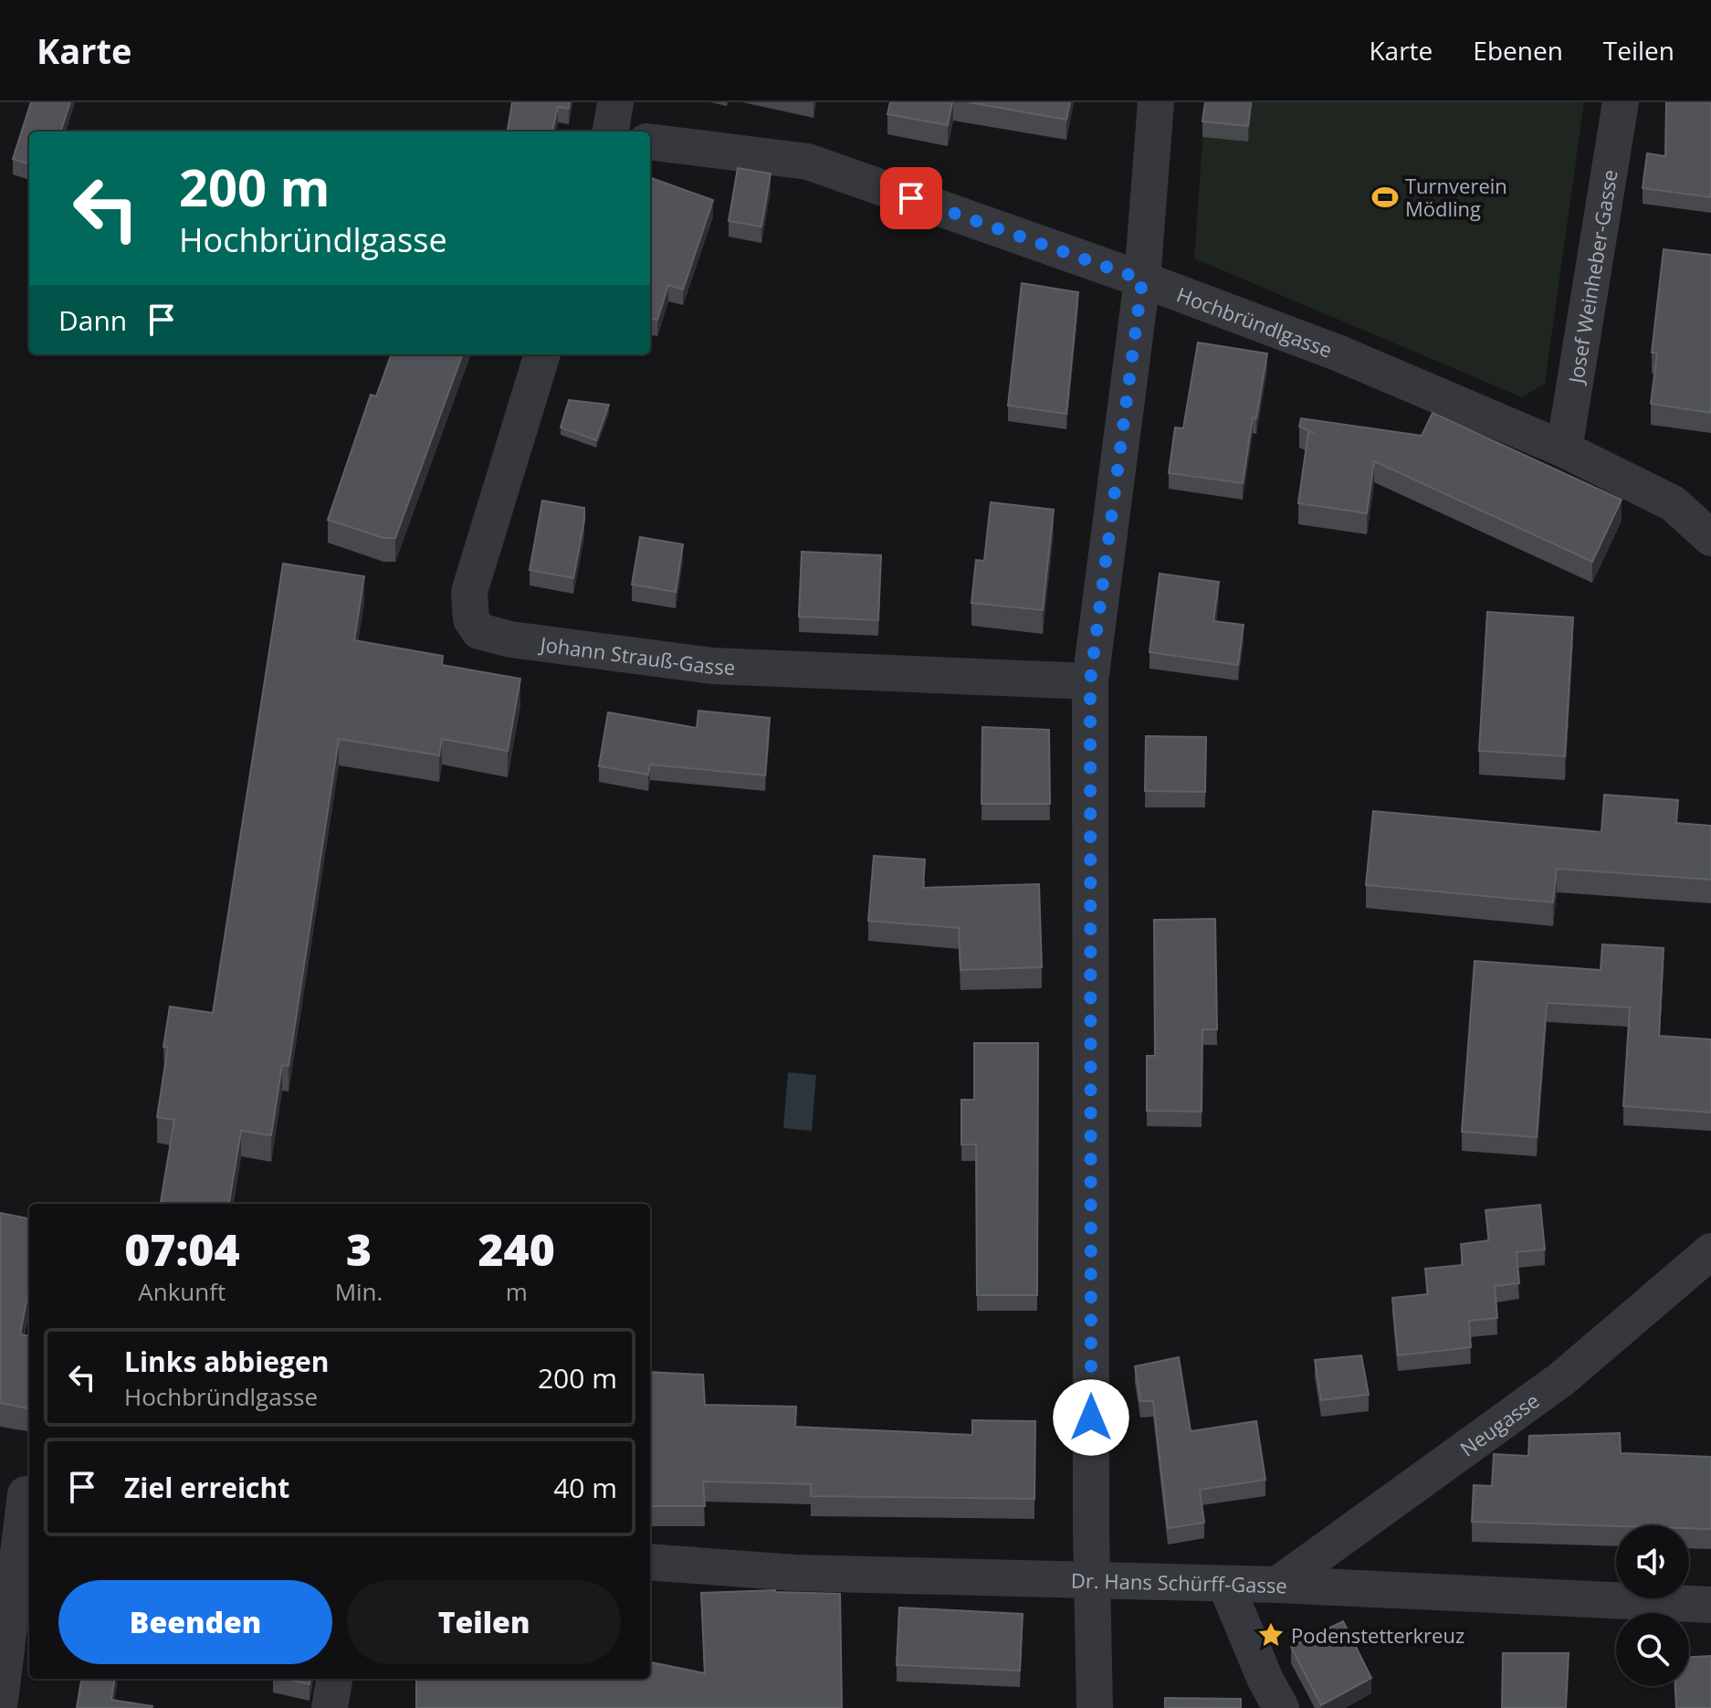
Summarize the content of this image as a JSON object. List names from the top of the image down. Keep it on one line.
{"streets":{"street":["Josef Weinheber-Gasse","Hochbründlgasse","Johann Strauß-Gasse","Neugasse","Dr. Hans Schürff-Gasse"]},"crossings":[["Josef Weinheber-Gasse","Hochbründlgasse"],["Neugasse","Dr. Hans Schürff-Gasse"]],"places":{"sports":["Turnverein Mödling"],"place":["Podenstetterkreuz"]},"page":{"header":"Karte","nav":["Karte","Ebenen","Teilen"],"turn":["200 m","Hochbründlgasse"],"then":"Dann","eta":["07:04","Ankunft","3","Min.","240","m"],"list":[{"name":"Links abbiegen","note":"Hochbründlgasse","value":"200 m"},{"name":"Ziel erreicht","value":"40 m"}],"buttons":["Beenden","Teilen"]}}
